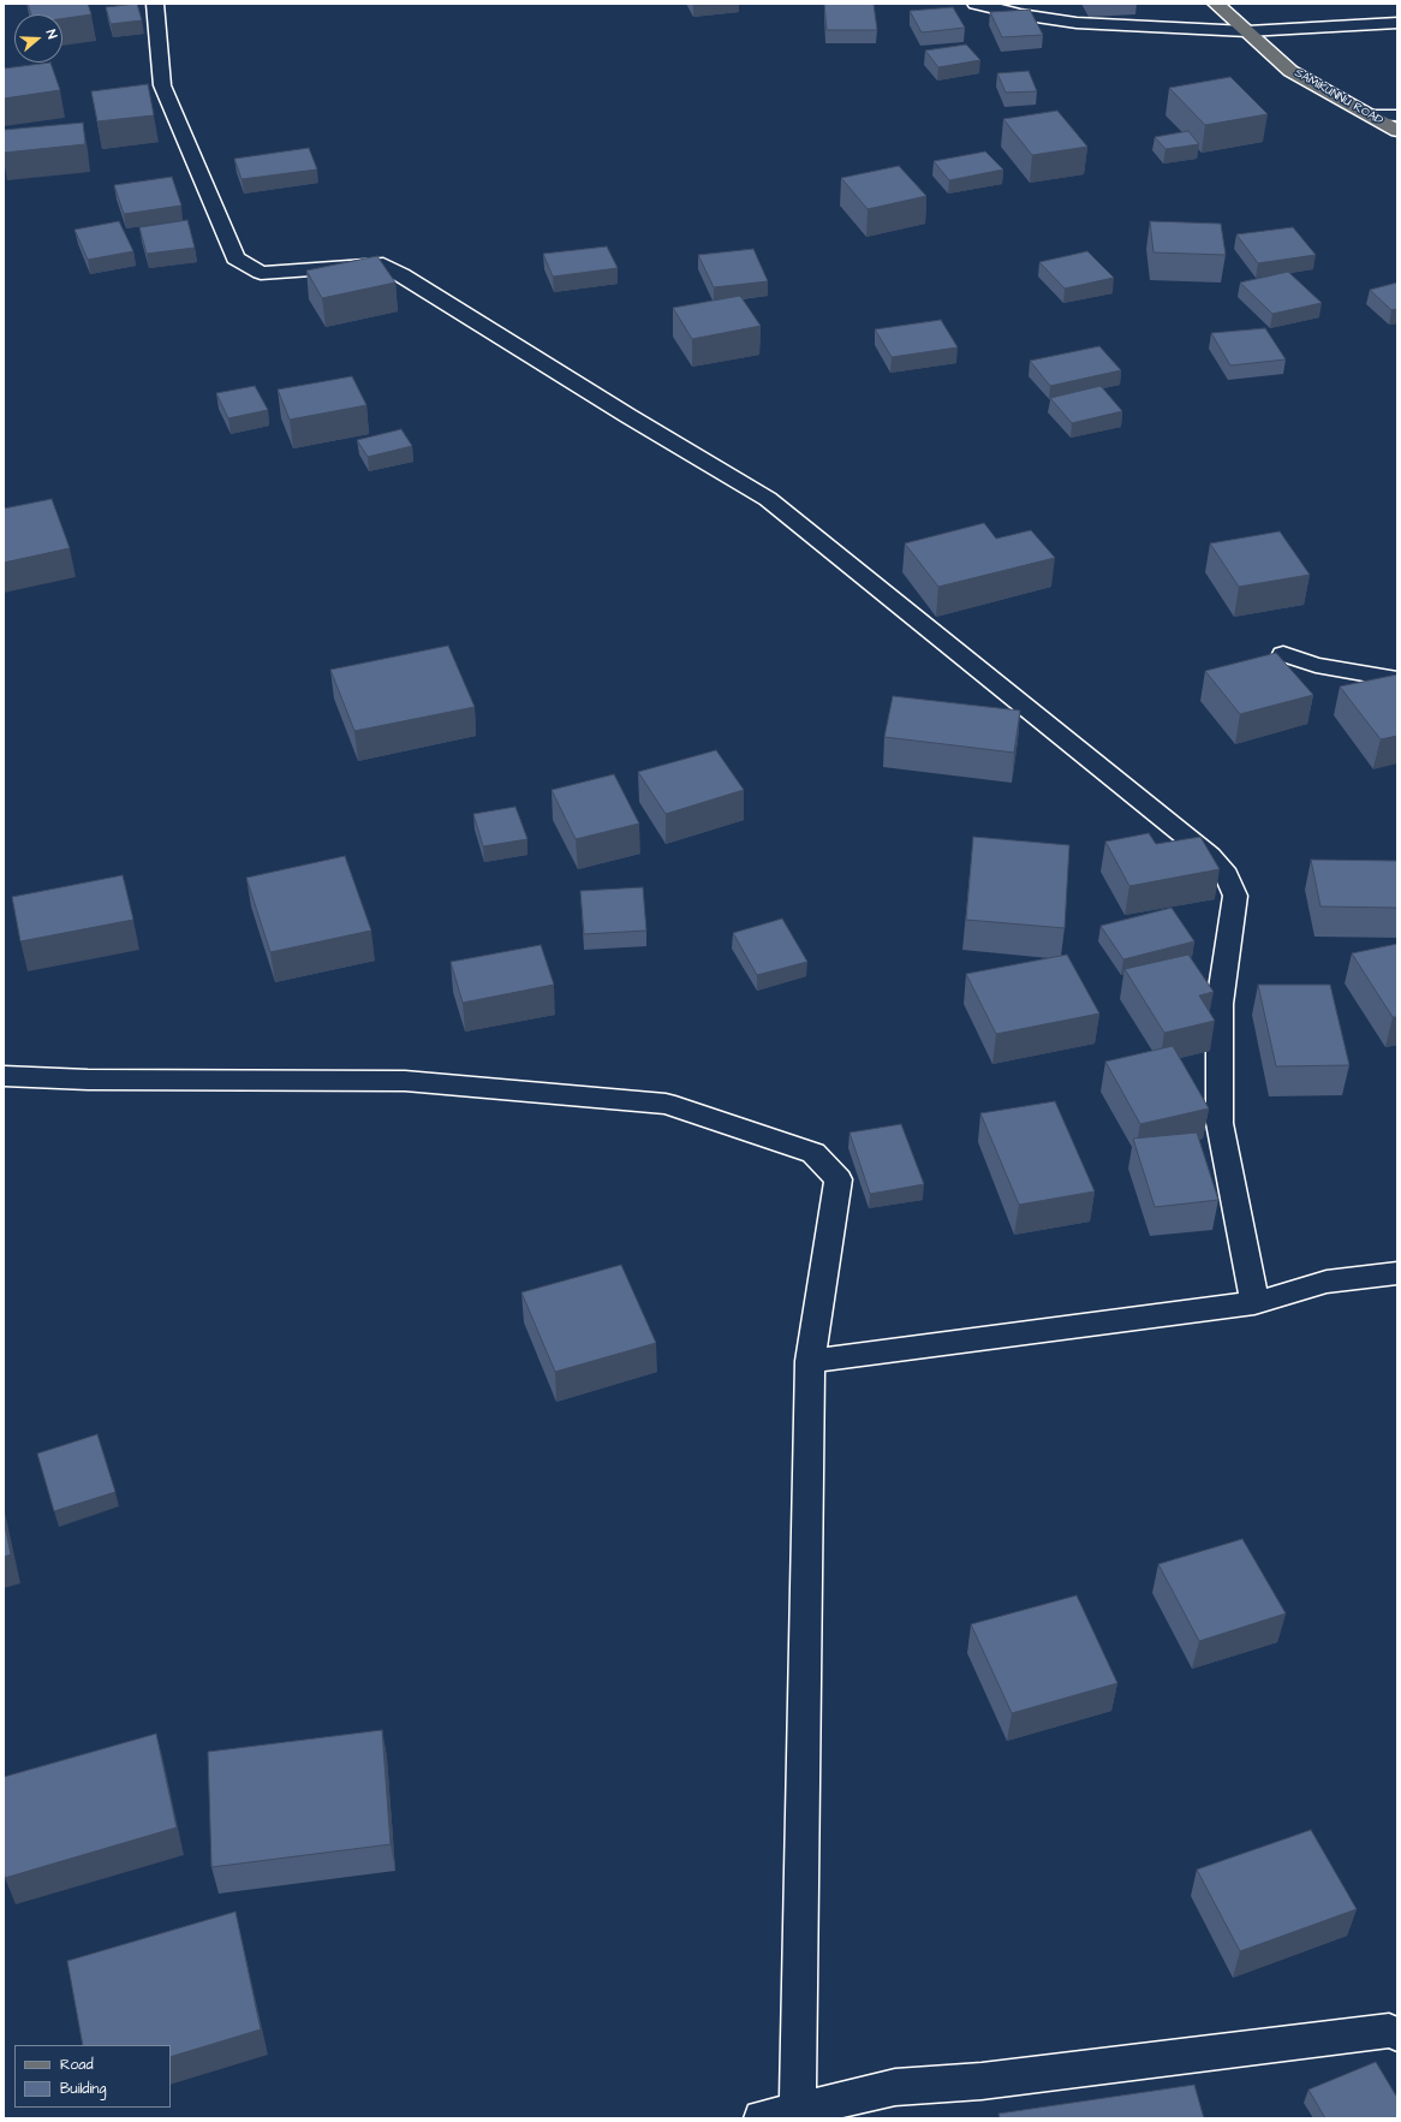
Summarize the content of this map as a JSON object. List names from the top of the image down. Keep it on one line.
{"streets":{"main road":["SAMIKUNNU ROAD"]},"legend":["Road","Building"],"north":"right"}
